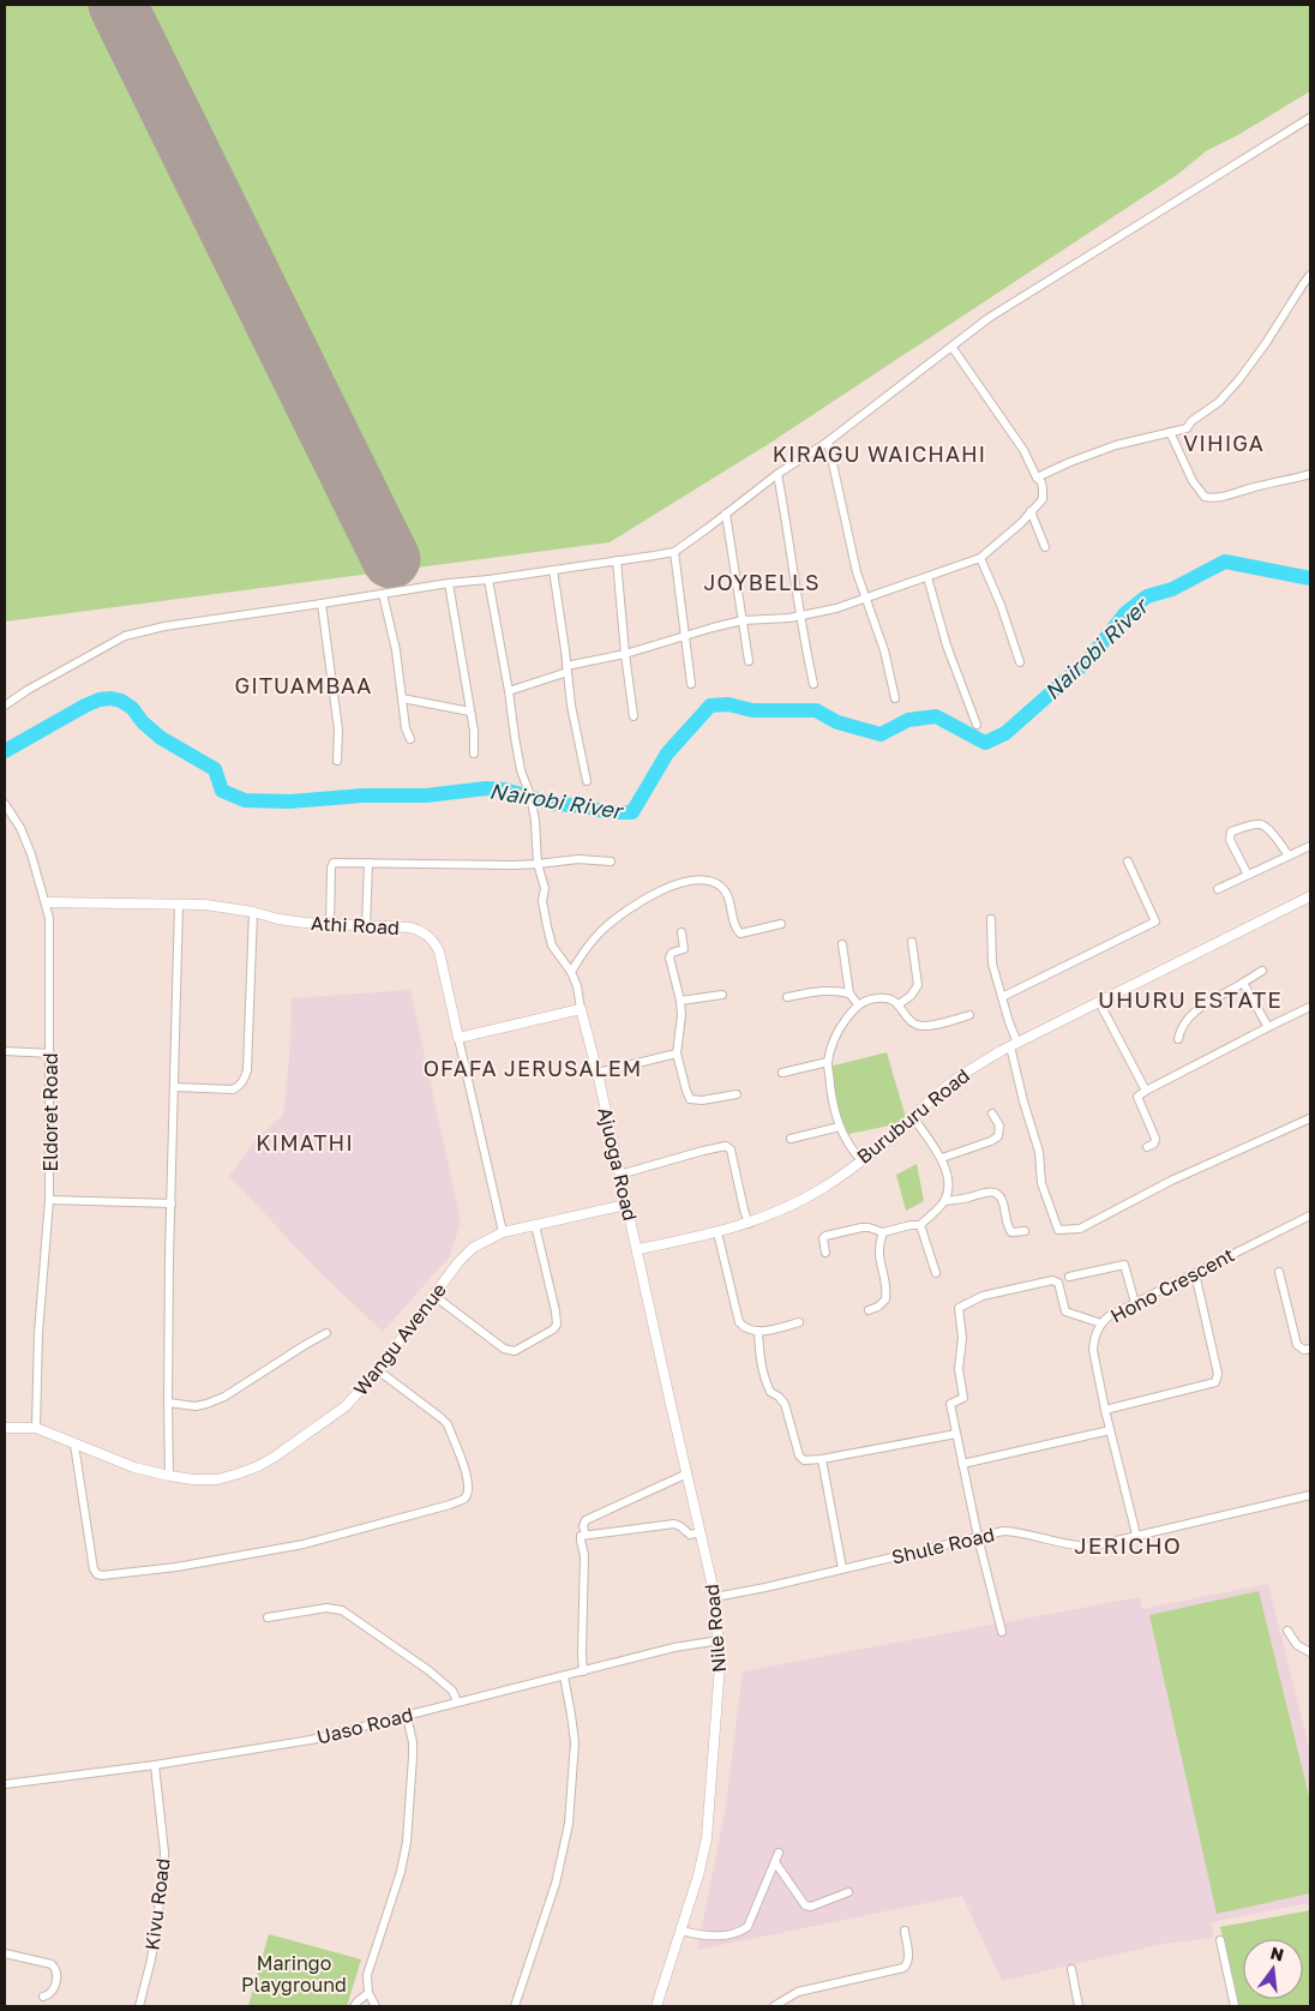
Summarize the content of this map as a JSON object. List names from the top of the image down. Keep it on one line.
{"streets":{"street":["Athi Road","Eldoret Road","Buruburu Road","Ajuoga Road","Hono Crescent","Wangu Avenue","Shule Road","Nile Road","Uaso Road","Kivu Road"]},"crossings":[["Athi Road","Eldoret Road"],["Athi Road","Wangu Avenue"],["Eldoret Road","Wangu Avenue"],["Buruburu Road","Ajuoga Road"],["Buruburu Road","Nile Road"],["Ajuoga Road","Wangu Avenue"],["Ajuoga Road","Nile Road"],["Hono Crescent","Shule Road"],["Shule Road","Nile Road"],["Nile Road","Uaso Road"],["Uaso Road","Kivu Road"]],"districts":["VIHIGA","KIRAGU WAICHAHI","JOYBELLS","GITUAMBAA","UHURU ESTATE","OFAFA JERUSALEM","KIMATHI","JERICHO"],"water":["Nairobi River"],"parks":["Maringo Playground"],"north":"top"}
